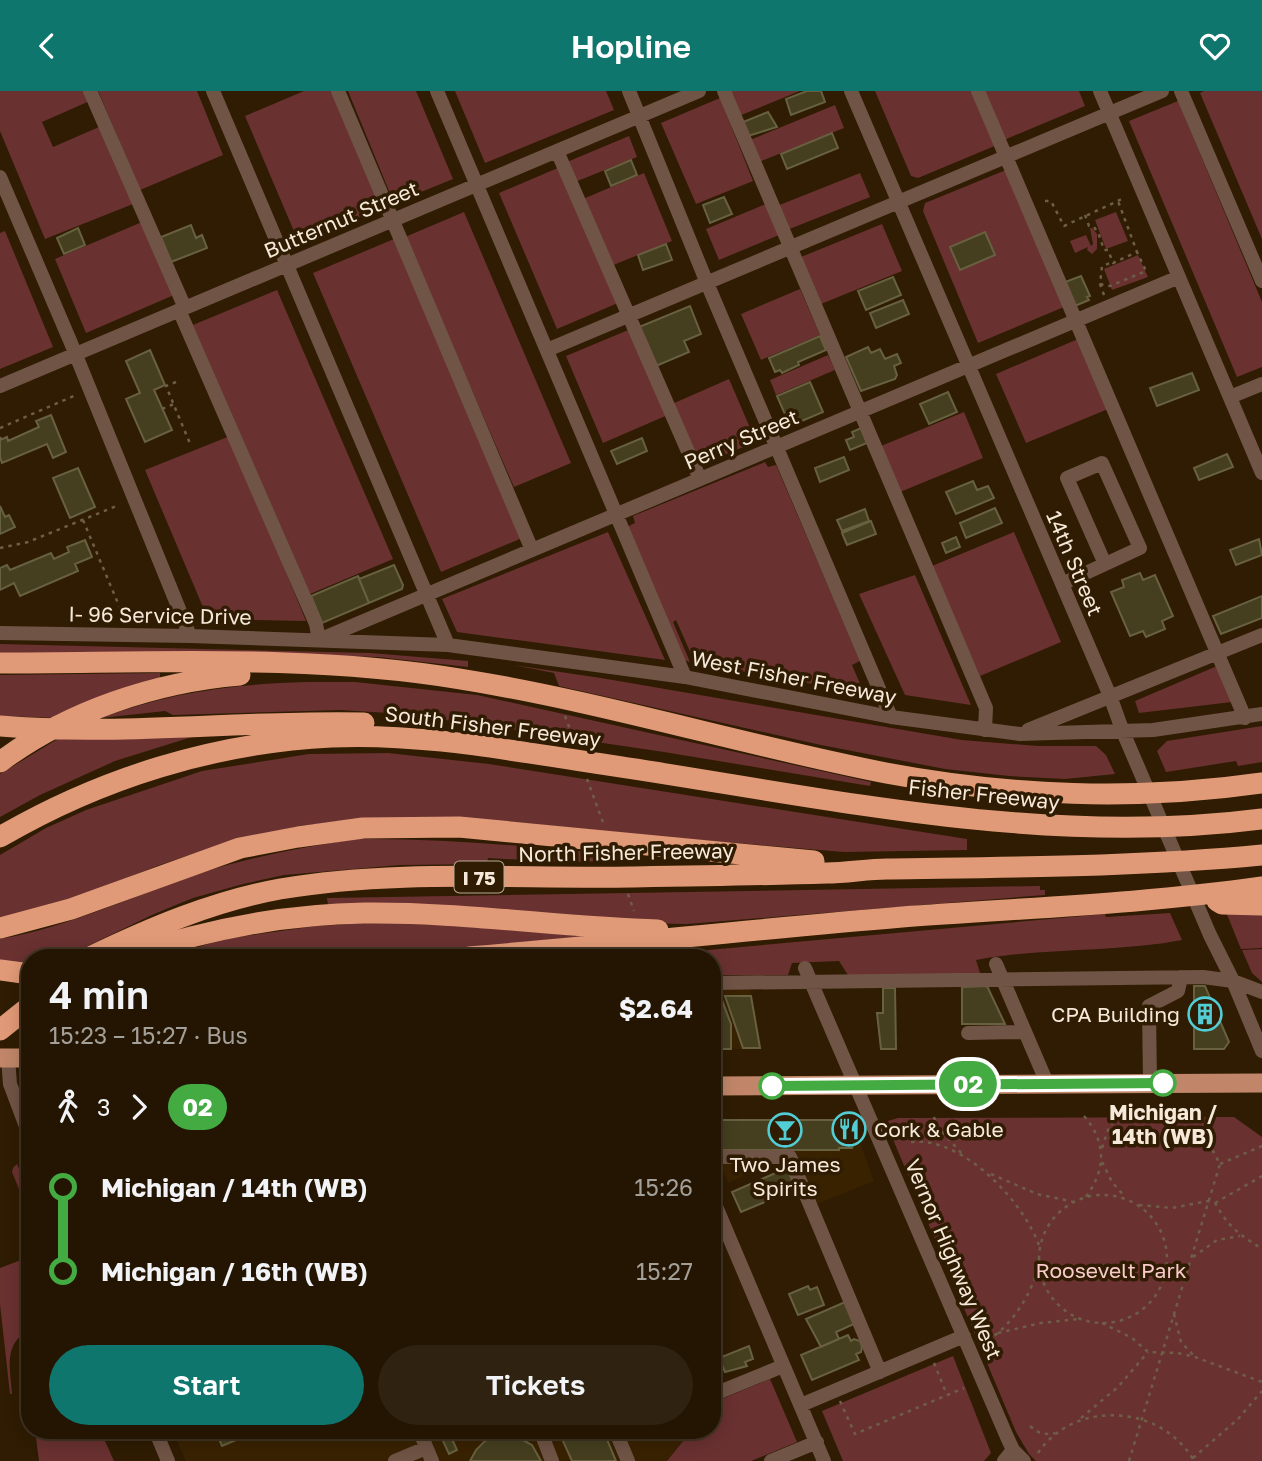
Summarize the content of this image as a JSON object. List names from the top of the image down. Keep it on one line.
{"streets":{"highway":["South Fisher Freeway","Fisher Freeway","North Fisher Freeway","I 75"],"street":["Butternut Street","Perry Street","14th Street","I- 96 Service Drive","West Fisher Freeway","Vernor Highway West"]},"crossings":[["Perry Street","14th Street"],["Perry Street","I- 96 Service Drive"],["Perry Street","West Fisher Freeway"],["14th Street","West Fisher Freeway"],["I- 96 Service Drive","West Fisher Freeway"],["South Fisher Freeway","Fisher Freeway"],["North Fisher Freeway","I 75"]],"parks":["Roosevelt Park"],"places":{"building":["CPA Building"],"other":["Michigan / 14th (WB)"],"restaurant":["Cork & Gable"],"bar":["Two James Spirits"]},"lines":["bus line 02"],"page":{"header":"Hopline","on_map":"02","heading":["4 min","15:23 – 15:27 · Bus","$2.64"],"legs":["3","02"],"list":[{"name":"Michigan / 14th (WB)","value":"15:26"},{"name":"Michigan / 16th (WB)","value":"15:27"}],"buttons":["Start","Tickets"]}}
